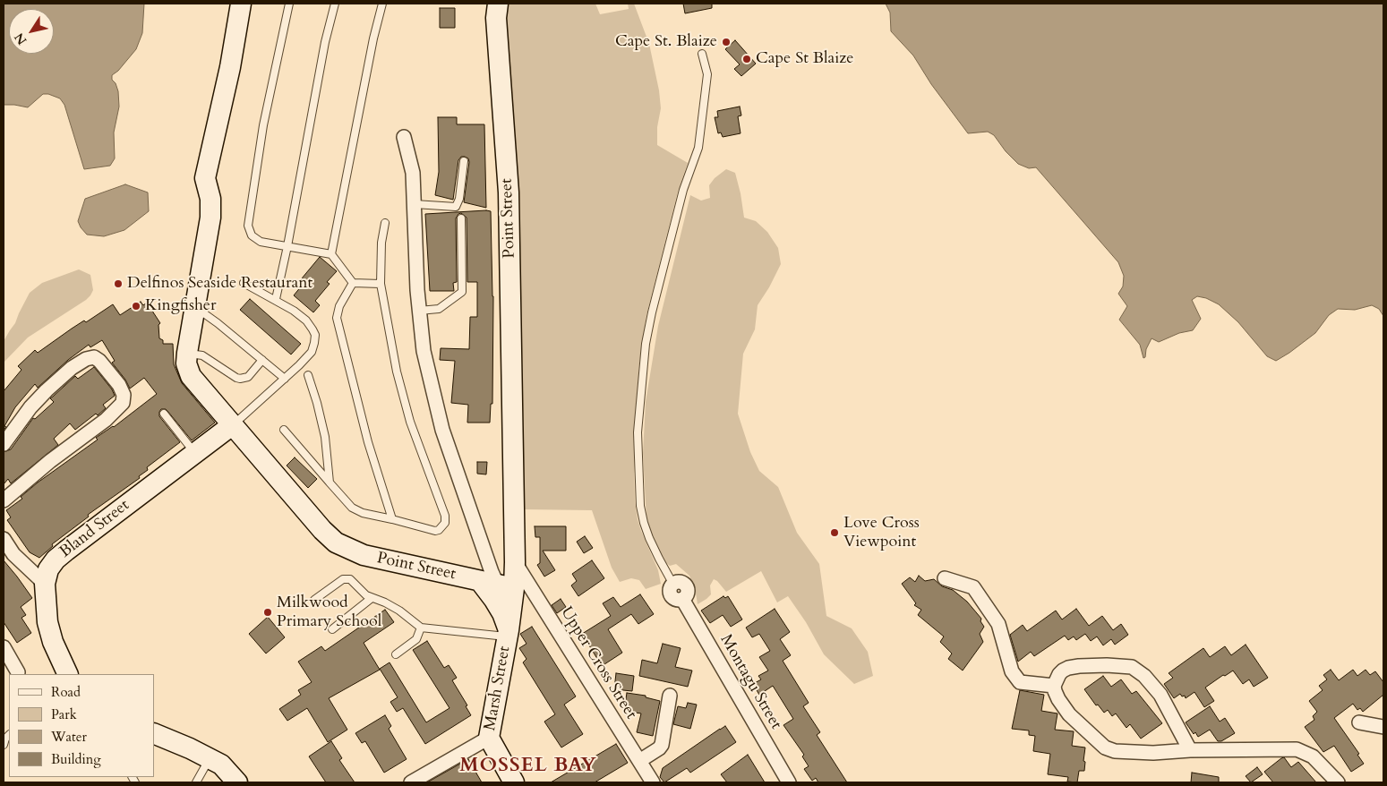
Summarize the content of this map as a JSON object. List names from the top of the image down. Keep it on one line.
{"streets":{"street":["Point Street","Bland Street","Upper Cross Street","Montagu Street","Marsh Street"]},"crossings":[["Point Street","Bland Street"],["Point Street","Upper Cross Street"],["Point Street","Marsh Street"]],"districts":["MOSSEL BAY"],"places":["Cape St. Blaize","Cape St Blaize","Delfinos Seaside Restaurant","Kingfisher","Love Cross Viewpoint","Milkwood Primary School"],"legend":["Road","Park","Water","Building"],"north":"bottom left"}
